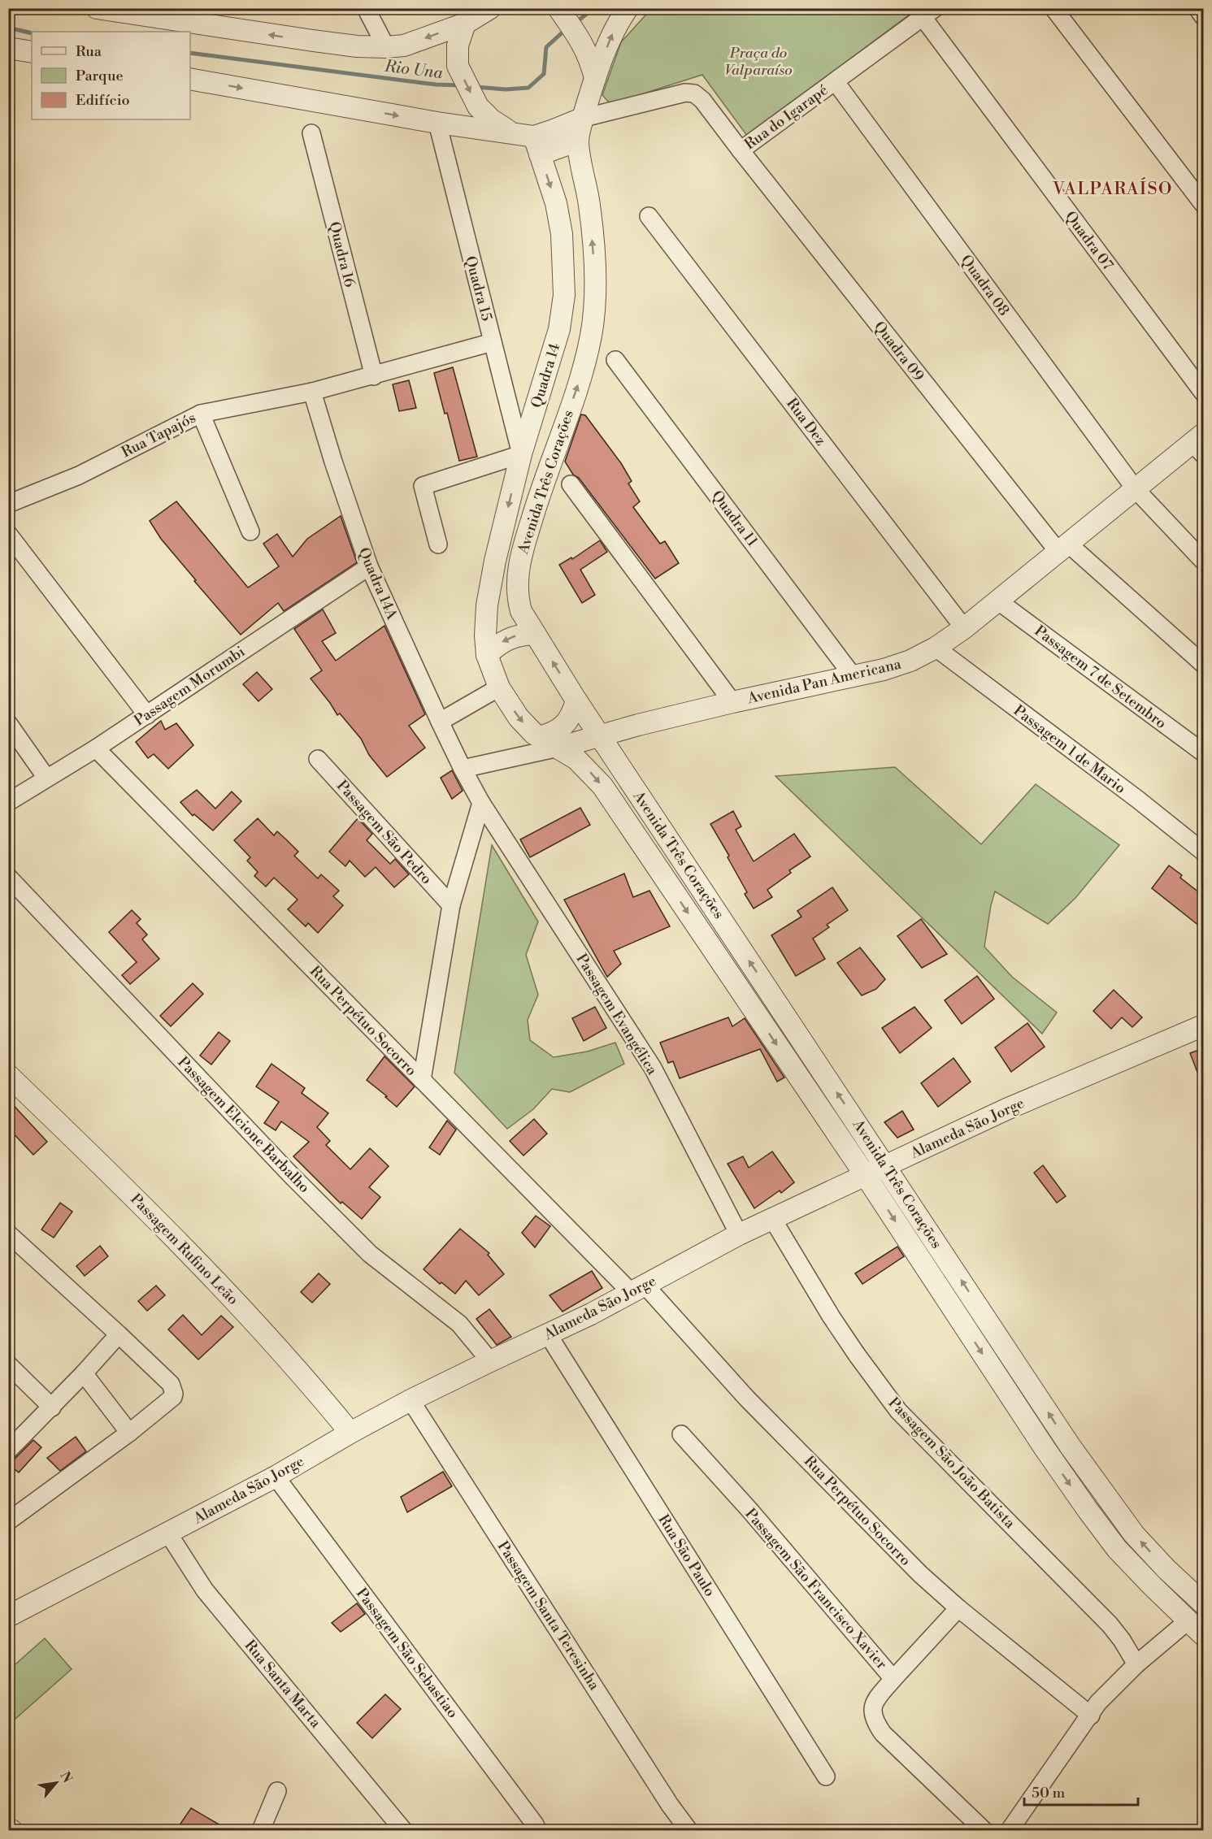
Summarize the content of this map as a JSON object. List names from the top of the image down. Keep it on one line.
{"streets":{"street":["Rua do Igarapé","Quadra 07","Quadra 16","Quadra 08","Quadra 15","Quadra 09","Quadra 14","Rua Dez","Rua Tapajós","Avenida Três Corações","Quadra 11","Quadra 14A","Passagem 7 de Setembro","Avenida Pan Americana","Passagem Morumbi","Passagem 1 de Mario","Passagem São Pedro","Passagem Evangélica","Rua Perpétuo Socorro","Passagem Elcione Barbalho","Alameda São Jorge","Passagem Rufino Leão","Passagem São João Batista","Rua São Paulo","Passagem São Francisco Xavier","Passagem Santa Teresinha","Passagem São Sebastiao","Rua Santa Marta"]},"crossings":[["Rua do Igarapé","Quadra 07"],["Rua do Igarapé","Quadra 08"],["Rua do Igarapé","Quadra 09"],["Rua do Igarapé","Avenida Três Corações"],["Quadra 16","Rua Tapajós"],["Quadra 08","Avenida Pan Americana"],["Quadra 15","Quadra 14"],["Quadra 15","Rua Tapajós"],["Quadra 15","Avenida Três Corações"],["Quadra 09","Avenida Pan Americana"],["Quadra 14","Avenida Três Corações"],["Rua Dez","Avenida Pan Americana"],["Rua Tapajós","Quadra 14A"],["Avenida Três Corações","Avenida Pan Americana"],["Avenida Três Corações","Alameda São Jorge"],["Quadra 11","Avenida Pan Americana"],["Quadra 14A","Avenida Pan Americana"],["Quadra 14A","Passagem Morumbi"],["Quadra 14A","Passagem Evangélica"],["Passagem 7 de Setembro","Avenida Pan Americana"],["Avenida Pan Americana","Passagem 1 de Mario"],["Avenida Pan Americana","Passagem Evangélica"],["Passagem Morumbi","Rua Perpétuo Socorro"],["Passagem Evangélica","Alameda São Jorge"],["Rua Perpétuo Socorro","Alameda São Jorge"],["Passagem Elcione Barbalho","Alameda São Jorge"],["Alameda São Jorge","Passagem Rufino Leão"],["Alameda São Jorge","Passagem São João Batista"],["Alameda São Jorge","Rua São Paulo"],["Alameda São Jorge","Passagem Santa Teresinha"],["Alameda São Jorge","Passagem São Sebastiao"],["Alameda São Jorge","Rua Santa Marta"]],"one_way":["Quadra 14"],"districts":["VALPARAÍSO"],"water":["Rio Una"],"parks":["Praça do Valparaíso"],"legend":["Rua","Parque","Edifício"],"scale_bar":"50 m","north":"top right"}
